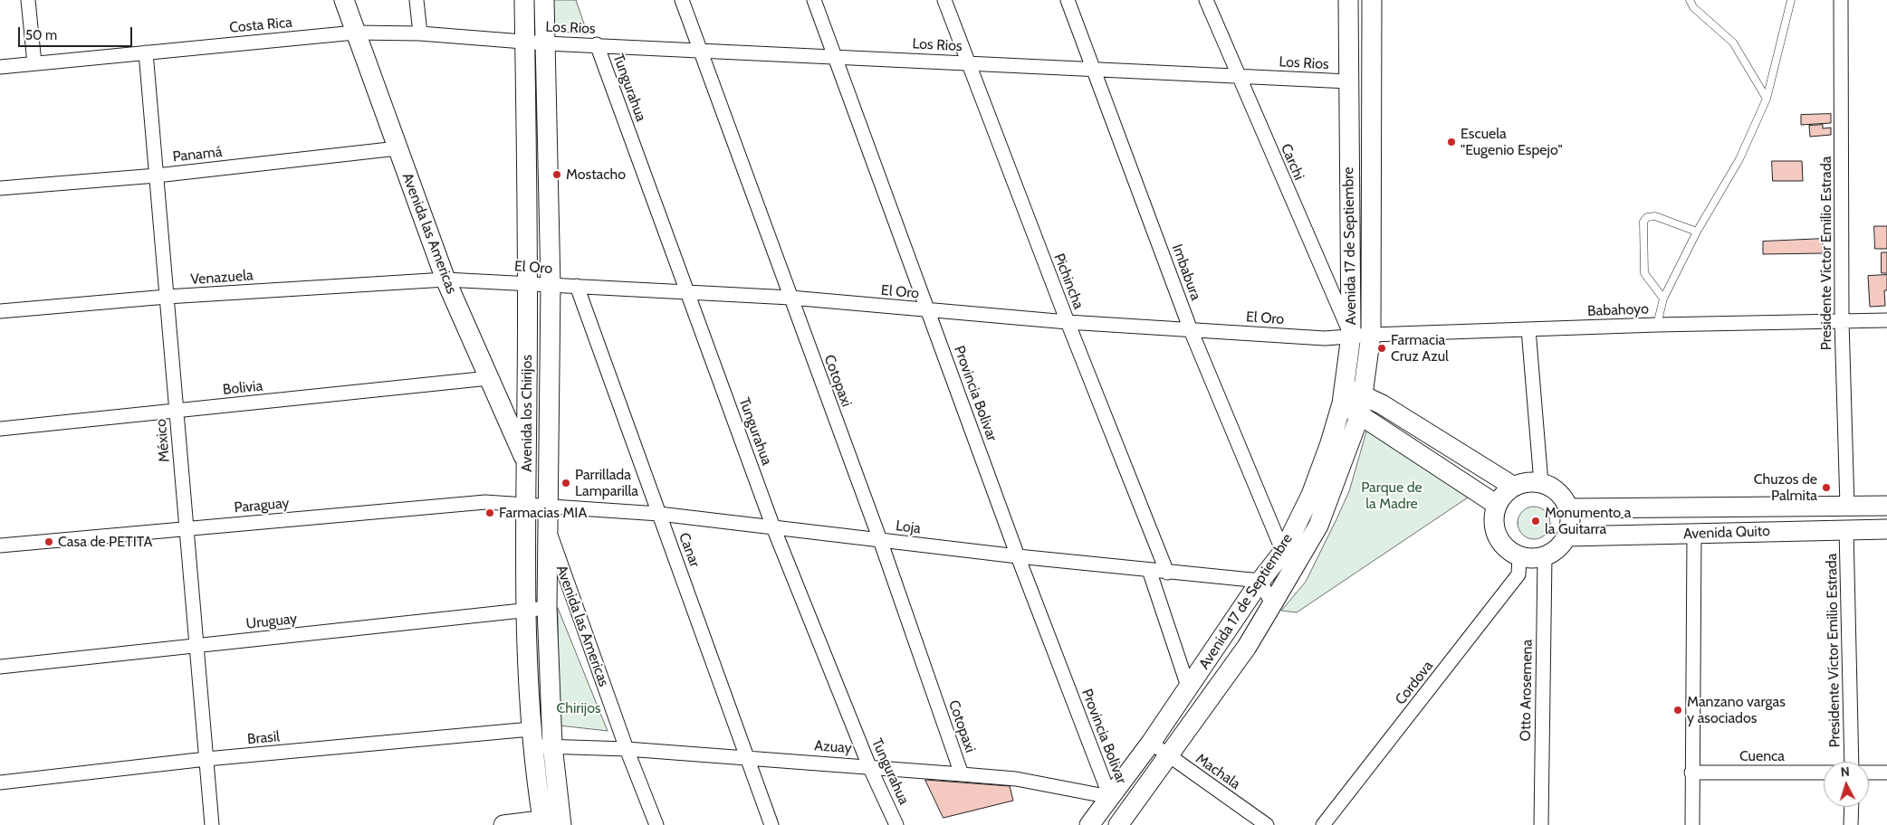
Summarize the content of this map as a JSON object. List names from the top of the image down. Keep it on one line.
{"streets":{"street":["Costa Rica","Los Rios","Tungurahua","Panamá","Carchi","Avenida las Americas","Avenida 17 de Septiembre","Presidente Víctor Emilio Estrada","El Oro","Imbabura","Venazuela","Pichincha","Babahoyo","Cotopaxi","Bolivia","Provincia Bolivar","Avenida los Chirijos","México","Paraguay","Loja","Avenida Quito","Canar","Uruguay","Cordova","Otto Arosemena","Brasil","Azuay","Cuenca","Machala"]},"crossings":[["Costa Rica","Los Rios"],["Costa Rica","Avenida las Americas"],["Costa Rica","Avenida los Chirijos"],["Costa Rica","México"],["Los Rios","Tungurahua"],["Los Rios","Carchi"],["Los Rios","Avenida 17 de Septiembre"],["Los Rios","Imbabura"],["Los Rios","Pichincha"],["Los Rios","Cotopaxi"],["Los Rios","Provincia Bolivar"],["Los Rios","Avenida los Chirijos"],["Tungurahua","El Oro"],["Tungurahua","Loja"],["Tungurahua","Azuay"],["Panamá","Avenida las Americas"],["Panamá","México"],["Carchi","Avenida 17 de Septiembre"],["Carchi","El Oro"],["Carchi","Babahoyo"],["Avenida las Americas","El Oro"],["Avenida las Americas","Venazuela"],["Avenida las Americas","Bolivia"],["Avenida las Americas","Avenida los Chirijos"],["Avenida las Americas","Azuay"],["Avenida 17 de Septiembre","El Oro"],["Avenida 17 de Septiembre","Imbabura"],["Avenida 17 de Septiembre","Babahoyo"],["Avenida 17 de Septiembre","Provincia Bolivar"],["Avenida 17 de Septiembre","Loja"],["Avenida 17 de Septiembre","Azuay"],["Avenida 17 de Septiembre","Machala"],["Presidente Víctor Emilio Estrada","Babahoyo"],["Presidente Víctor Emilio Estrada","Avenida Quito"],["El Oro","Imbabura"],["El Oro","Venazuela"],["El Oro","Pichincha"],["El Oro","Babahoyo"],["El Oro","Cotopaxi"],["El Oro","Provincia Bolivar"],["El Oro","Avenida los Chirijos"],["El Oro","Canar"],["Venazuela","México"],["Pichincha","Loja"],["Cotopaxi","Loja"],["Cotopaxi","Azuay"],["Bolivia","México"],["Provincia Bolivar","Loja"],["Provincia Bolivar","Azuay"],["Avenida los Chirijos","Paraguay"],["Avenida los Chirijos","Loja"],["Avenida los Chirijos","Uruguay"],["Avenida los Chirijos","Brasil"],["Avenida los Chirijos","Azuay"],["México","Paraguay"],["México","Uruguay"],["México","Brasil"],["Paraguay","Loja"],["Loja","Canar"],["Avenida Quito","Cordova"],["Avenida Quito","Otto Arosemena"],["Canar","Azuay"],["Cordova","Otto Arosemena"],["Brasil","Azuay"]],"parks":["Parque de la Madre","Chirijos"],"places":["Escuela \"Eugenio Espejo\"","Mostacho","Farmacia Cruz Azul","Parrillada Lamparilla","Chuzos de Palmita","Farmacias MIA","Monumento a la Guitarra","Casa de PETITA","Manzano vargas y asociados"],"scale_bar":"50 m","north":"top"}
